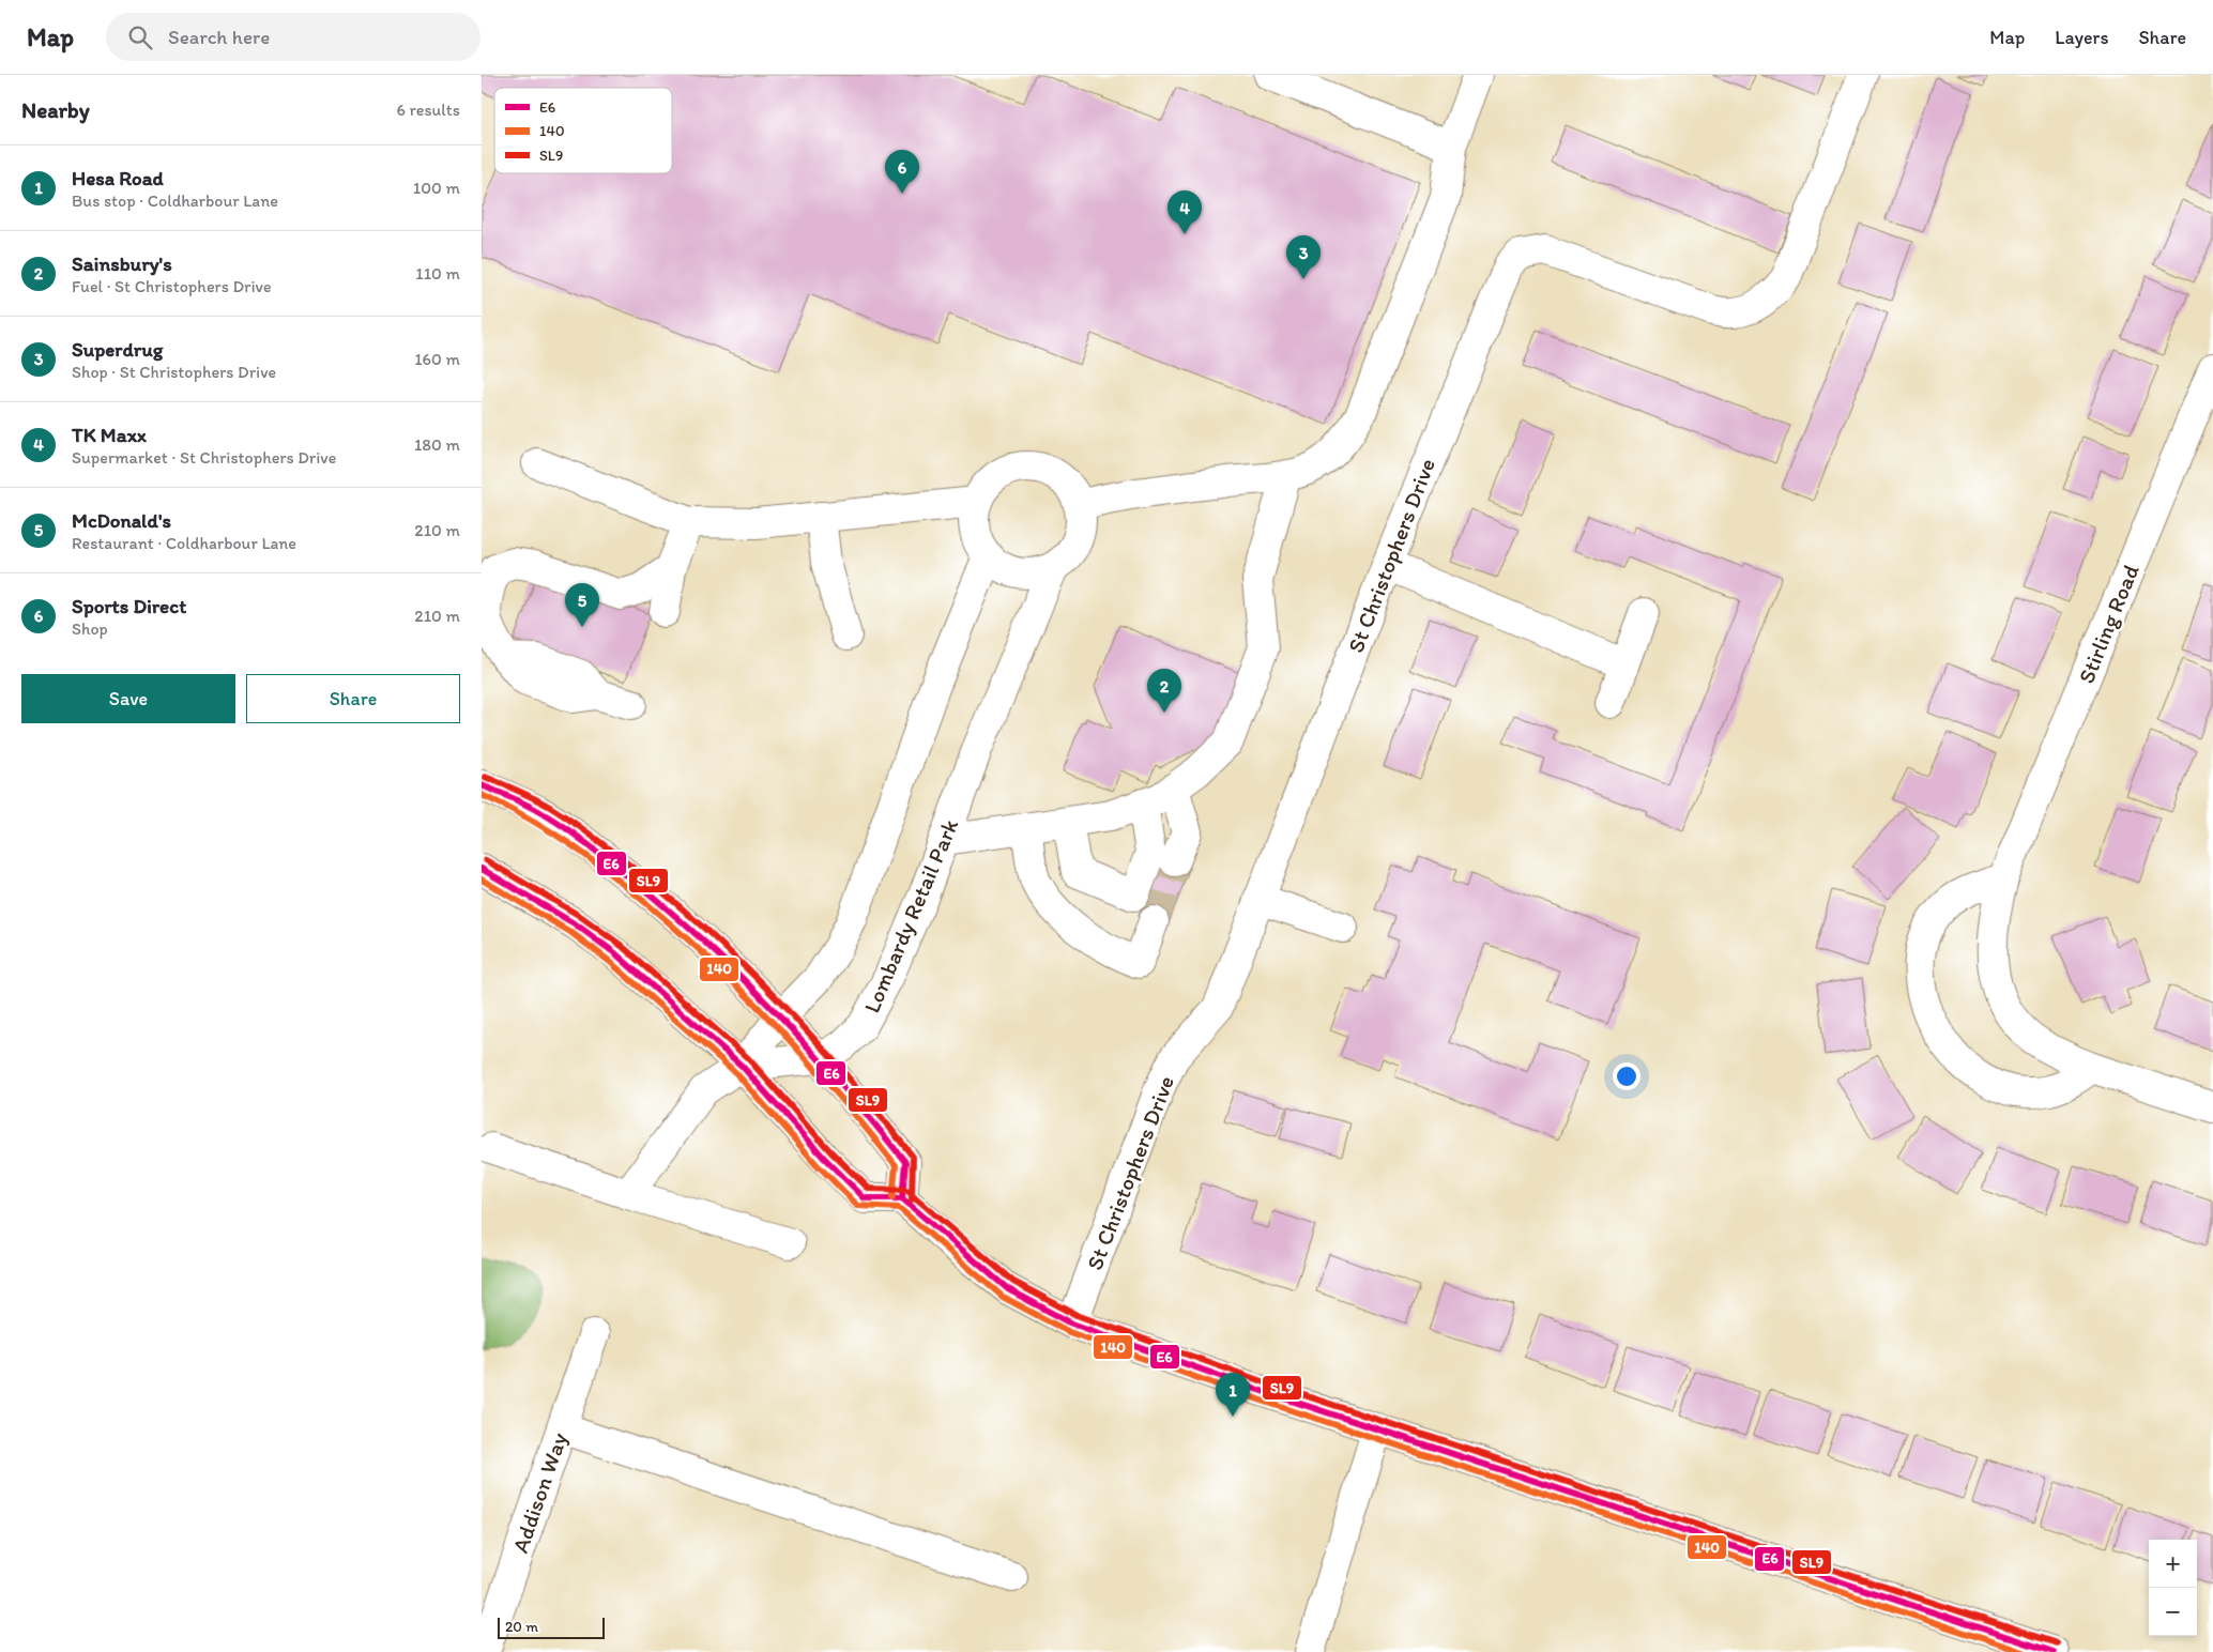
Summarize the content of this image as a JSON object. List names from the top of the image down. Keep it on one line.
{"streets":{"street":["St Christophers Drive","Stirling Road","Lombardy Retail Park","Addison Way"]},"lines":["transit line SL9","transit line E6","transit line 140"],"legend":["E6","140","SL9"],"scale_bar":"20 m","page":{"header":"Map","search":"Search here","nav":["Map","Layers","Share"],"heading":["Nearby","6 results"],"list":[{"mark":"1","name":"Hesa Road","note":"Bus stop · Coldharbour Lane","value":"100 m"},{"mark":"2","name":"Sainsbury's","note":"Fuel · St Christophers Drive","value":"110 m"},{"mark":"3","name":"Superdrug","note":"Shop · St Christophers Drive","value":"160 m"},{"mark":"4","name":"TK Maxx","note":"Supermarket · St Christophers Drive","value":"180 m"},{"mark":"5","name":"McDonald's","note":"Restaurant · Coldharbour Lane","value":"210 m"},{"mark":"6","name":"Sports Direct","note":"Shop","value":"210 m"}],"pins":["6","4","3","5","2","1"],"buttons":["Save","Share"],"map_buttons":["+","−"],"scale":"20 m"}}
